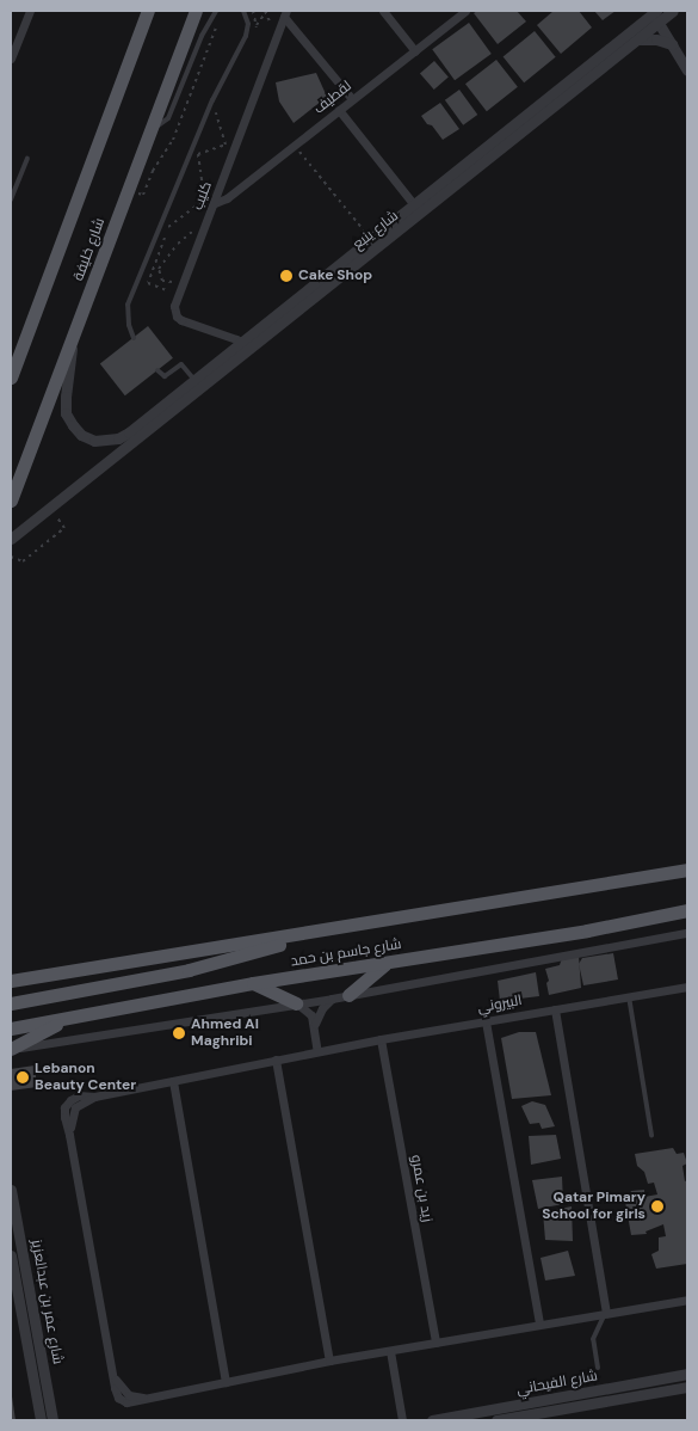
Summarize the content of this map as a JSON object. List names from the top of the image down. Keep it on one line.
{"streets":{"main road":["شارع خليفة","شارع جاسم بن حمد"],"street":["لقطيف","كليب","شارع ينبع","البيروني","زيد بن عمرو","شارع عمر بن عبدالعزيز","شارع الفيحاني"]},"crossings":[["لقطيف","كليب"],["شارع ينبع","شارع خليفة"],["البيروني","زيد بن عمرو"]],"places":["Cake Shop","Ahmed Al Maghribi","Lebanon Beauty Center","Qatar Pimary School for girls"]}
